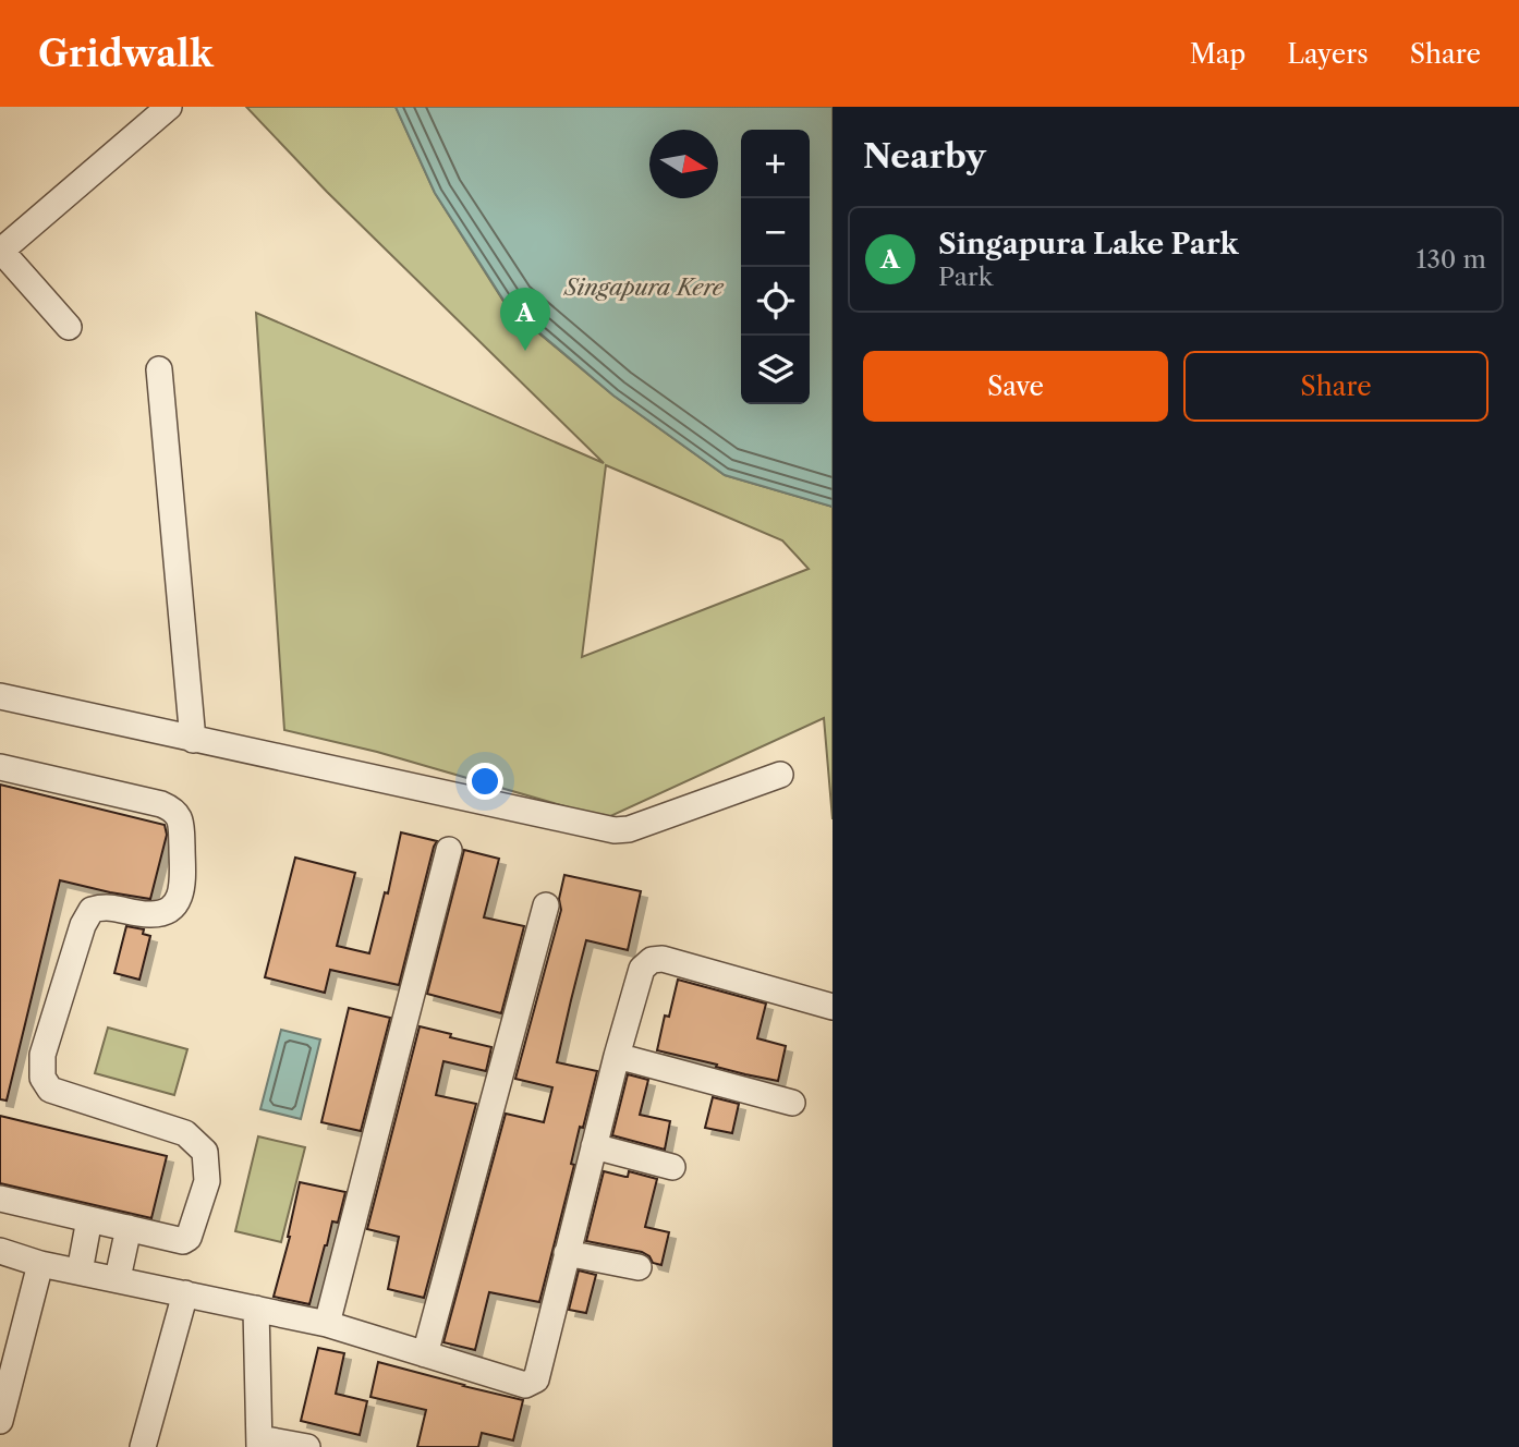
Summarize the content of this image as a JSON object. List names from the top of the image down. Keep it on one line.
{"water":["Singapura Kere"],"north":"right","page":{"header":"Gridwalk","nav":["Map","Layers","Share"],"heading":"Nearby","map_buttons":["+","−"],"list":[{"mark":"A","name":"Singapura Lake Park","note":"Park","value":"130 m"}],"pins":"A","buttons":["Save","Share"]}}
